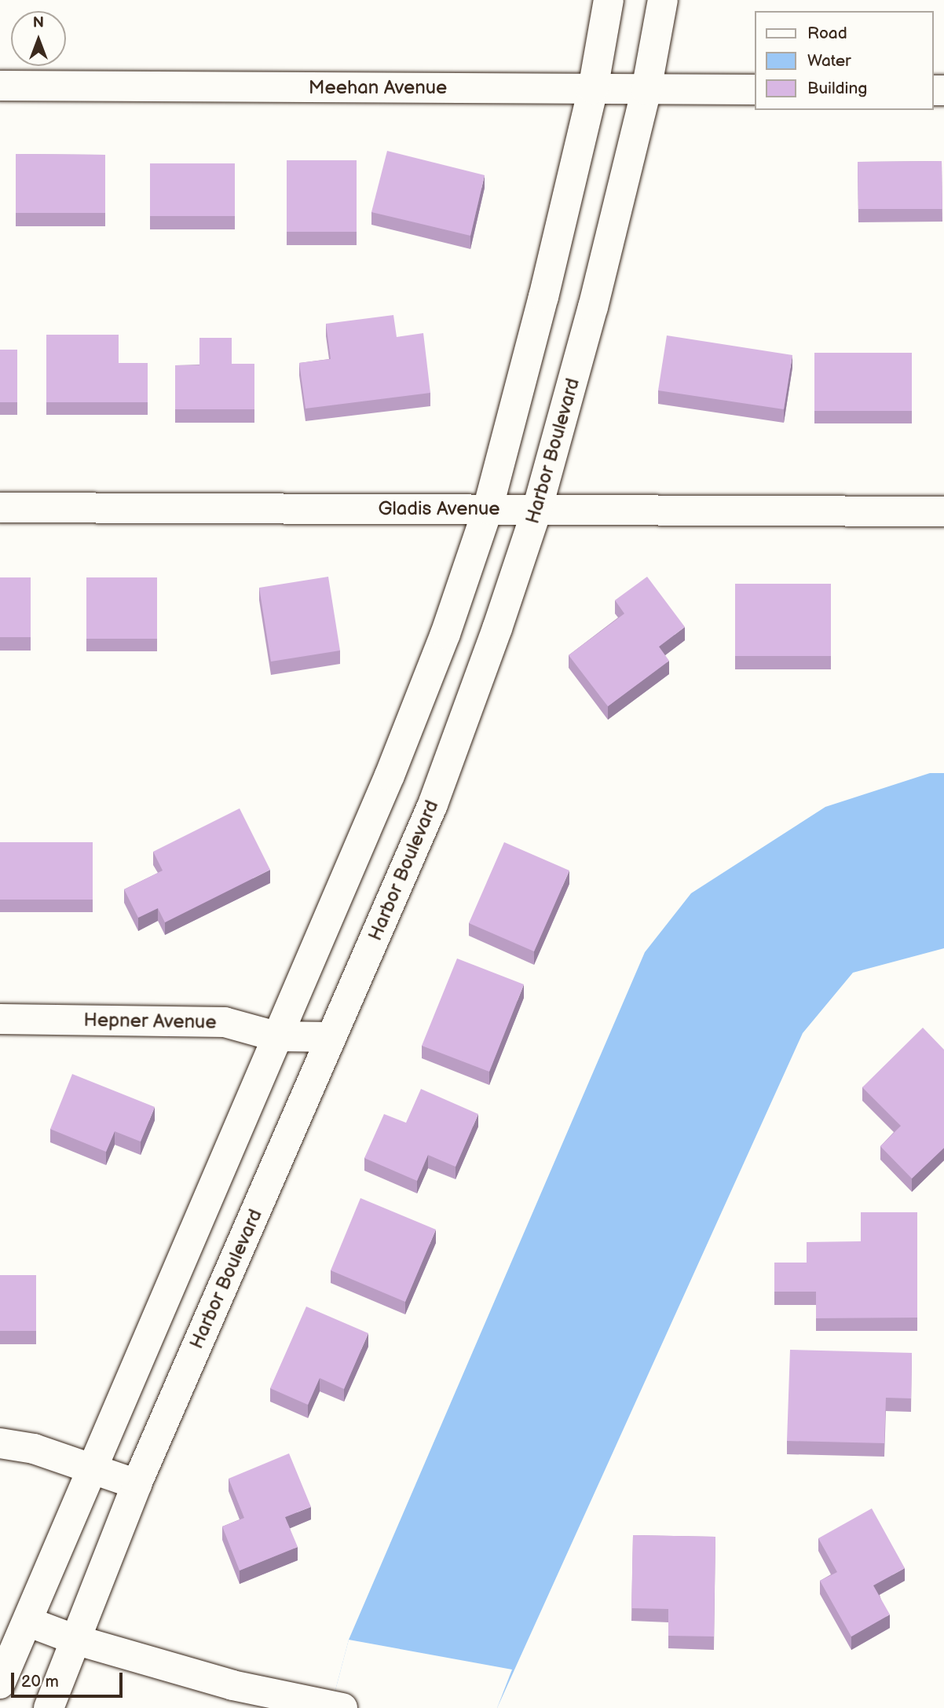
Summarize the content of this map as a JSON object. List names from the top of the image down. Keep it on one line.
{"streets":{"street":["Meehan Avenue","Harbor Boulevard","Gladis Avenue","Hepner Avenue"]},"crossings":[["Meehan Avenue","Harbor Boulevard"],["Harbor Boulevard","Gladis Avenue"],["Harbor Boulevard","Hepner Avenue"]],"legend":["Road","Water","Building"],"scale_bar":"20 m","north":"top"}
